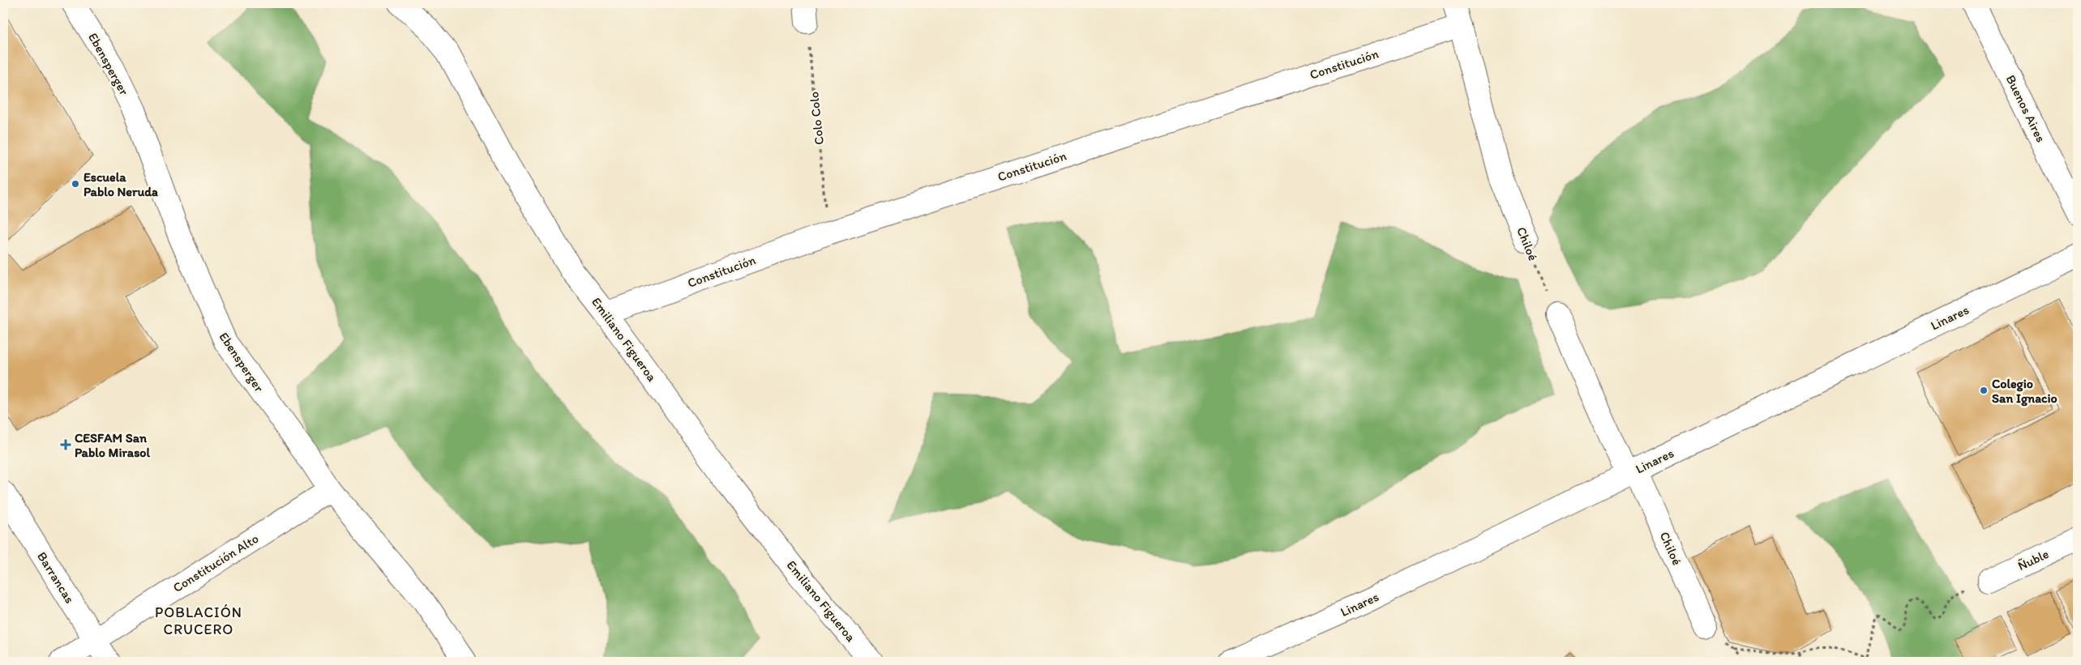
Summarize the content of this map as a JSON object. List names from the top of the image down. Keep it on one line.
{"streets":{"street":["Ebensperger","Constitución","Buenos Aires","Chiloé","Linares","Emiliano Figueroa","Ñuble","Constitución Alto","Barrancas"],"path":["Colo Colo"]},"crossings":[["Ebensperger","Constitución Alto"],["Constitución","Colo Colo"],["Constitución","Chiloé"],["Constitución","Emiliano Figueroa"],["Chiloé","Linares"],["Constitución Alto","Barrancas"]],"districts":["POBLACIÓN CRUCERO"],"places":{"other":["Escuela Pablo Neruda","Colegio San Ignacio"],"health":["CESFAM San Pablo Mirasol"]}}
